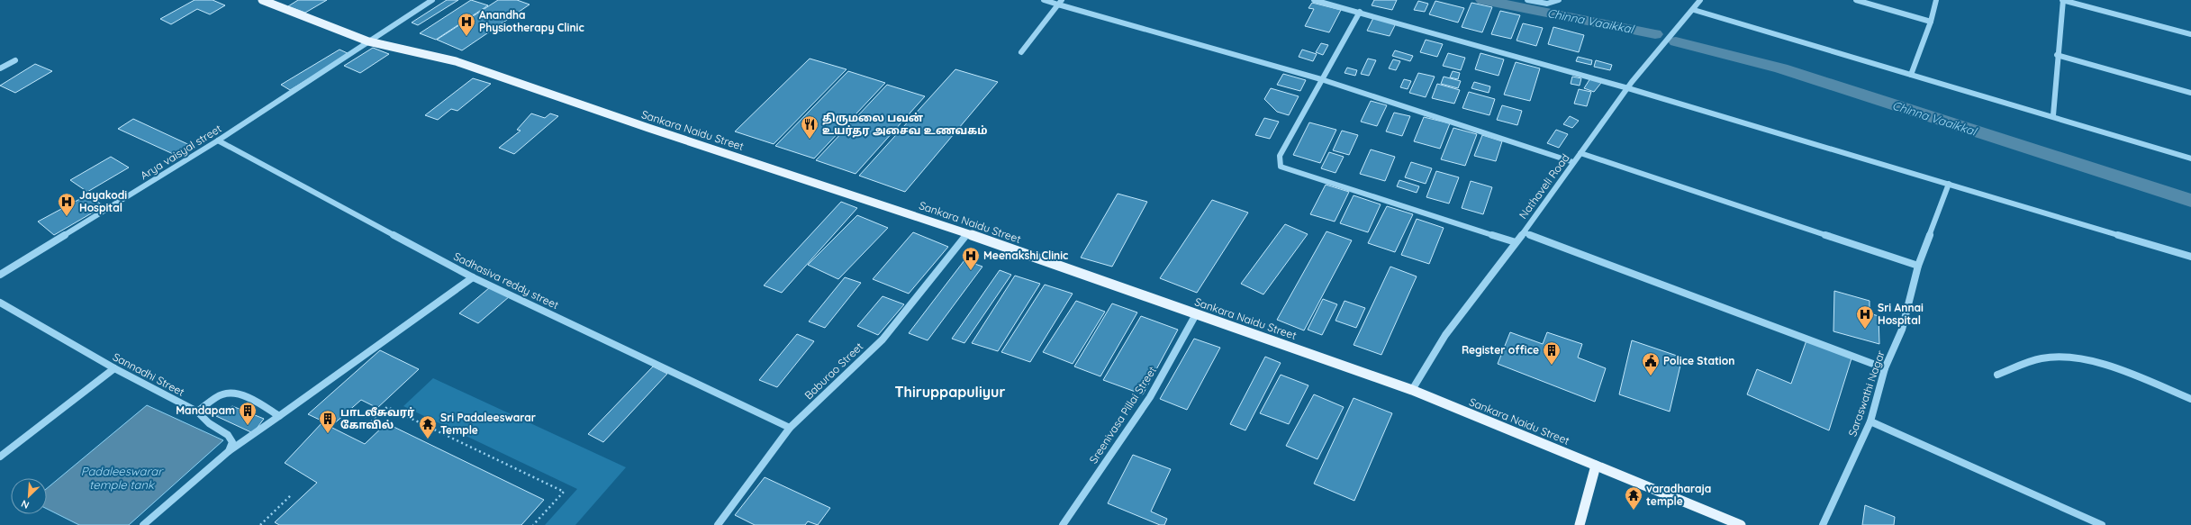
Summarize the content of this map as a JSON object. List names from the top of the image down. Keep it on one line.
{"streets":{"main road":["Sankara Naidu Street"],"street":["Arya vaisyal street","Nathaveli Road","Sadhasiva reddy street","Baburao Street","Sannadhi Street","Saraswathi Nagar","Sreenivasa Pillai Street"]},"crossings":[["Sankara Naidu Street","Arya vaisyal street"],["Sankara Naidu Street","Nathaveli Road"],["Sankara Naidu Street","Baburao Street"],["Sankara Naidu Street","Sreenivasa Pillai Street"],["Arya vaisyal street","Sadhasiva reddy street"],["Sadhasiva reddy street","Baburao Street"]],"districts":["Thiruppapuliyur"],"water":["Chinna Vaaikkal","Padaleeswarar temple tank"],"places":{"hospital":["Anandha Physiotherapy Clinic","Jayakodi Hospital","Meenakshi Clinic","Sri Annai Hospital"],"restaurant":["திருமலை பவன் உயர்தர அசைவ உணவகம்"],"building":["Register office","Mandapam","பாடலீசுவரர் கோவில்"],"public building":["Police Station"],"temple":["Sri Padaleeswarar Temple","varadharaja temple"]},"north":"bottom left"}
